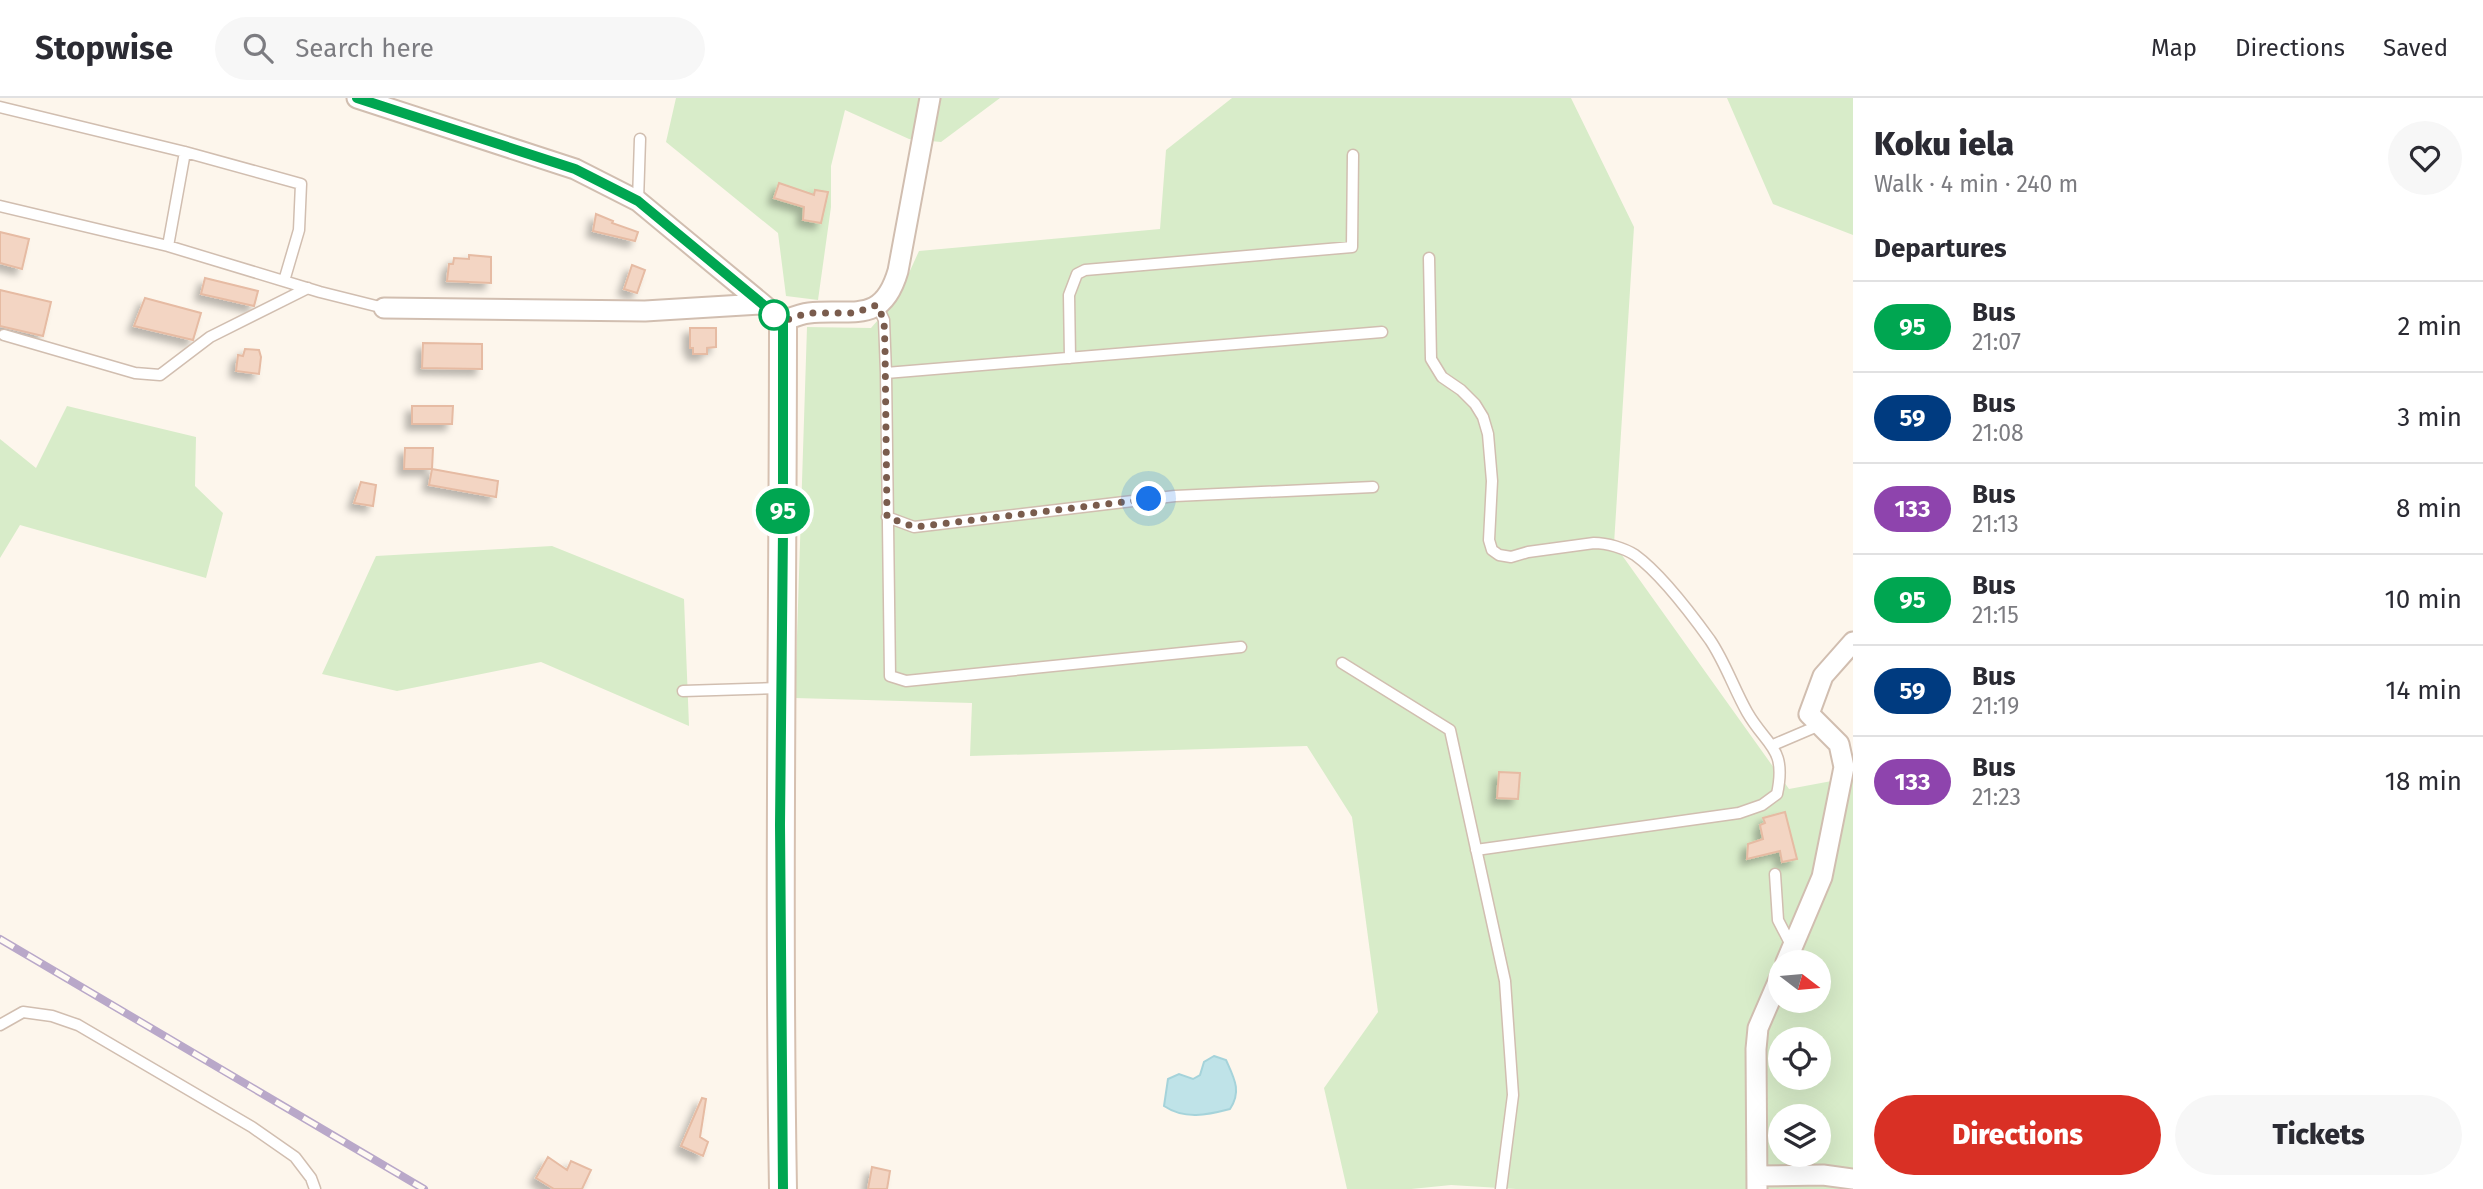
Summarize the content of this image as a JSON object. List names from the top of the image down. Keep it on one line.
{"lines":["bus line 95"],"north":"right","page":{"header":"Stopwise","search":"Search here","nav":["Map","Directions","Saved"],"on_map":"95","heading":[["Koku iela","Walk · 4 min · 240 m"],"Departures"],"list":[{"mark":"95","name":"Bus","note":"21:07","value":"2 min"},{"mark":"59","name":"Bus","note":"21:08","value":"3 min"},{"mark":"133","name":"Bus","note":"21:13","value":"8 min"},{"mark":"95","name":"Bus","note":"21:15","value":"10 min"},{"mark":"59","name":"Bus","note":"21:19","value":"14 min"},{"mark":"133","name":"Bus","note":"21:23","value":"18 min"}],"buttons":["Directions","Tickets"]}}
